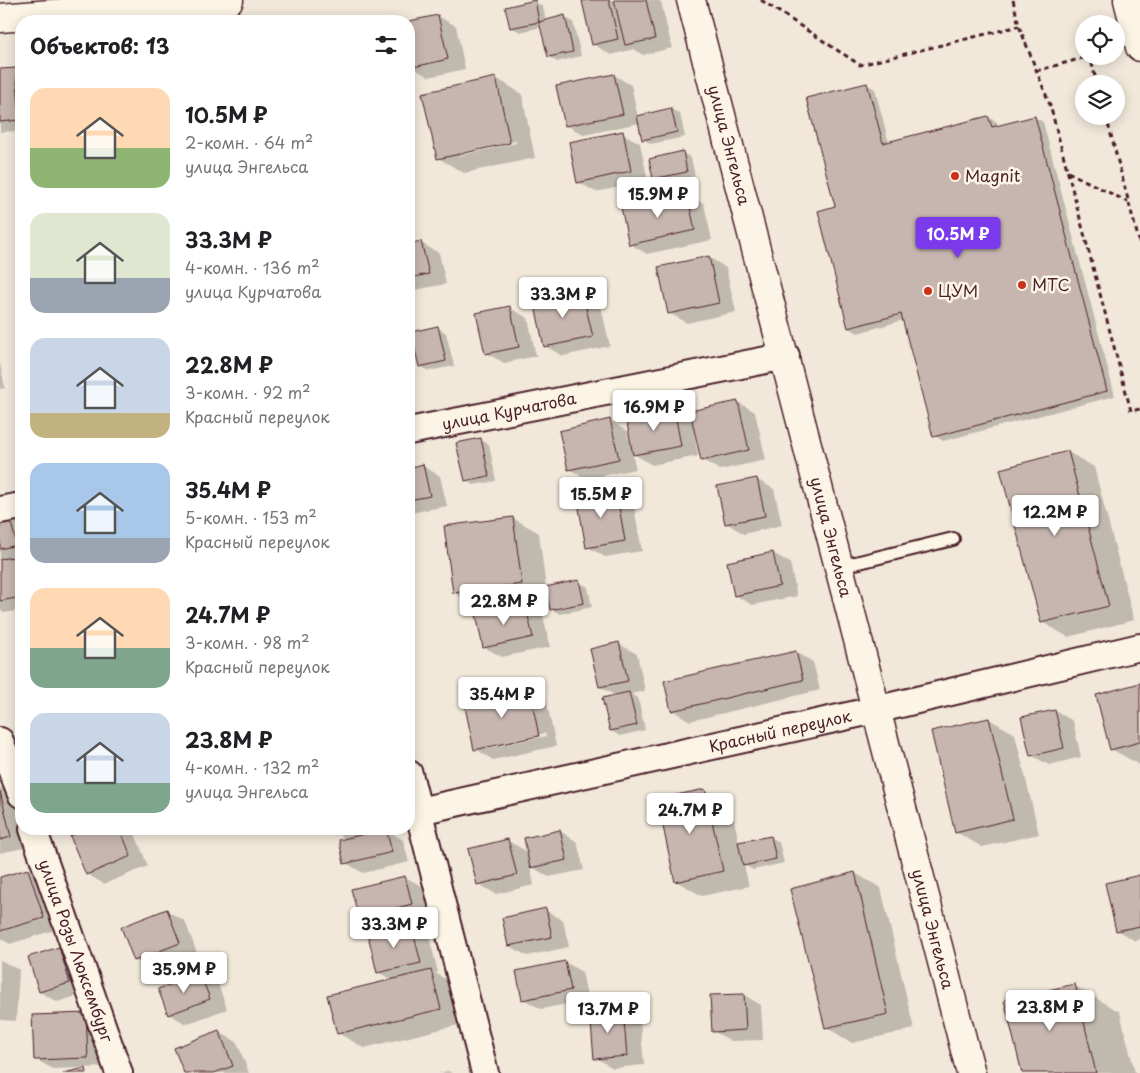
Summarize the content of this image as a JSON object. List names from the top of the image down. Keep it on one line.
{"streets":{"main road":["улица Энгельса"],"street":["улица Курчатова","Красный переулок","улица Розы Люксембург"]},"crossings":[["улица Энгельса","улица Курчатова"],["улица Энгельса","Красный переулок"]],"places":["Magnit","МТС","ЦУМ"],"page":{"heading":"Объектов: 13","list":[{"name":"10.5M ₽","note":"2-комн. · 64 m² · улица Энгельса"},{"name":"33.3M ₽","note":"4-комн. · 136 m² · улица Курчатова"},{"name":"22.8M ₽","note":"3-комн. · 92 m² · Красный переулок"},{"name":"35.4M ₽","note":"5-комн. · 153 m² · Красный переулок"},{"name":"24.7M ₽","note":"3-комн. · 98 m² · Красный переулок"},{"name":"23.8M ₽","note":"4-комн. · 132 m² · улица Энгельса"}],"price":["15.9M ₽","10.5M ₽","33.3M ₽","16.9M ₽","15.5M ₽","12.2M ₽","22.8M ₽","35.4M ₽","24.7M ₽","33.3M ₽","35.9M ₽","23.8M ₽","13.7M ₽"]}}
